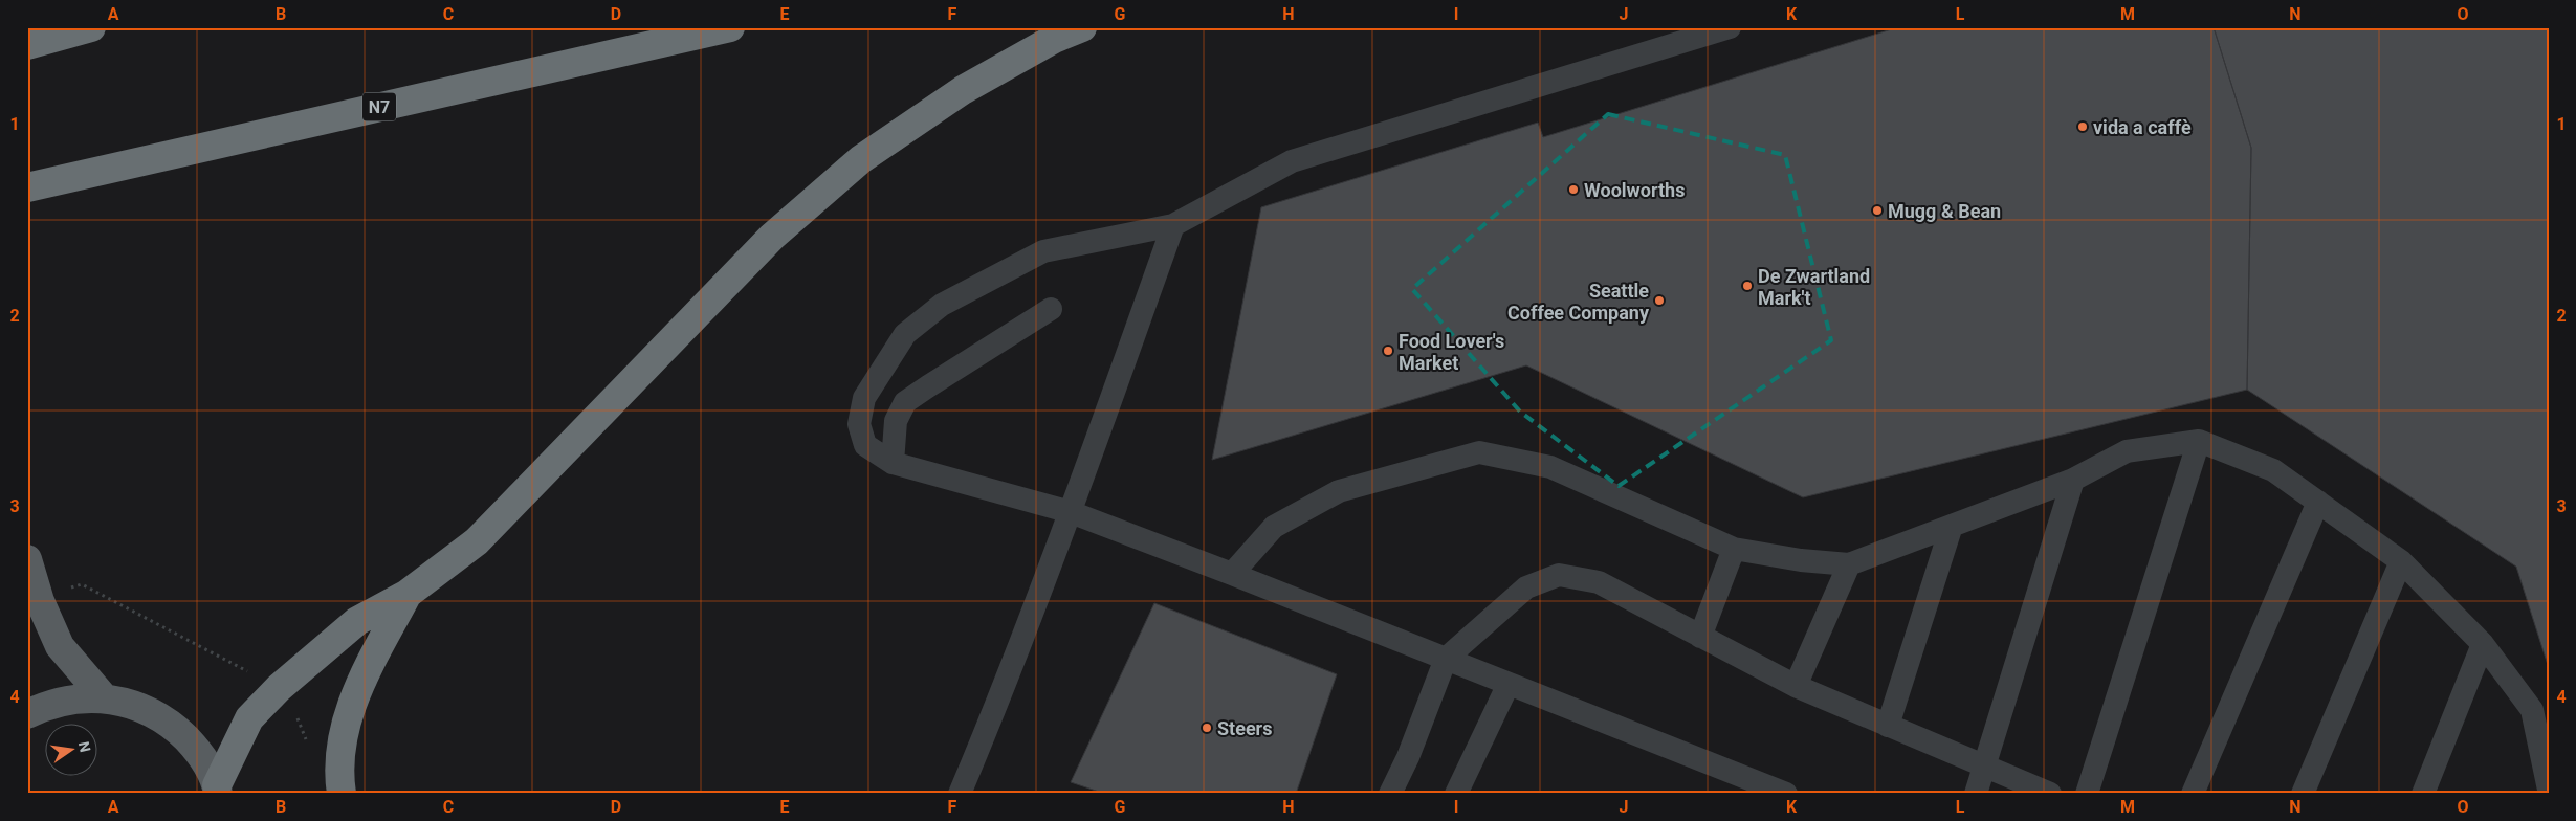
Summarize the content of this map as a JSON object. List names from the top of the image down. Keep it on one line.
{"streets":{"highway":["N7"]},"places":["vida a caffè","Woolworths","Mugg & Bean","De Zwartland Mark't","Seattle Coffee Company","Food Lover's Market","Steers"],"north":"right","grid":{"columns":["A","B","C","D","E","F","G","H","I","J","K","L","M","N","O"],"rows":["1","2","3","4"]}}
